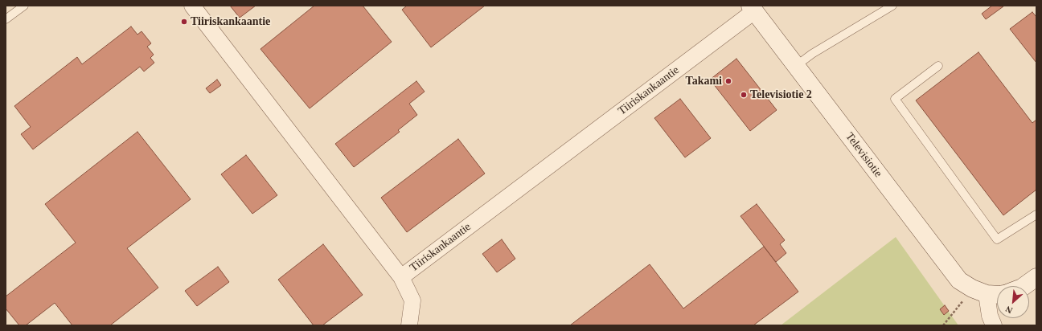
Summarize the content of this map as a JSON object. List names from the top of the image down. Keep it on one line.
{"streets":{"street":["Tiiriskankaantie","Televisiotie"]},"crossings":[["Tiiriskankaantie","Televisiotie"]],"places":["Tiiriskankaantie","Takami","Televisiotie 2"],"north":"bottom left"}
